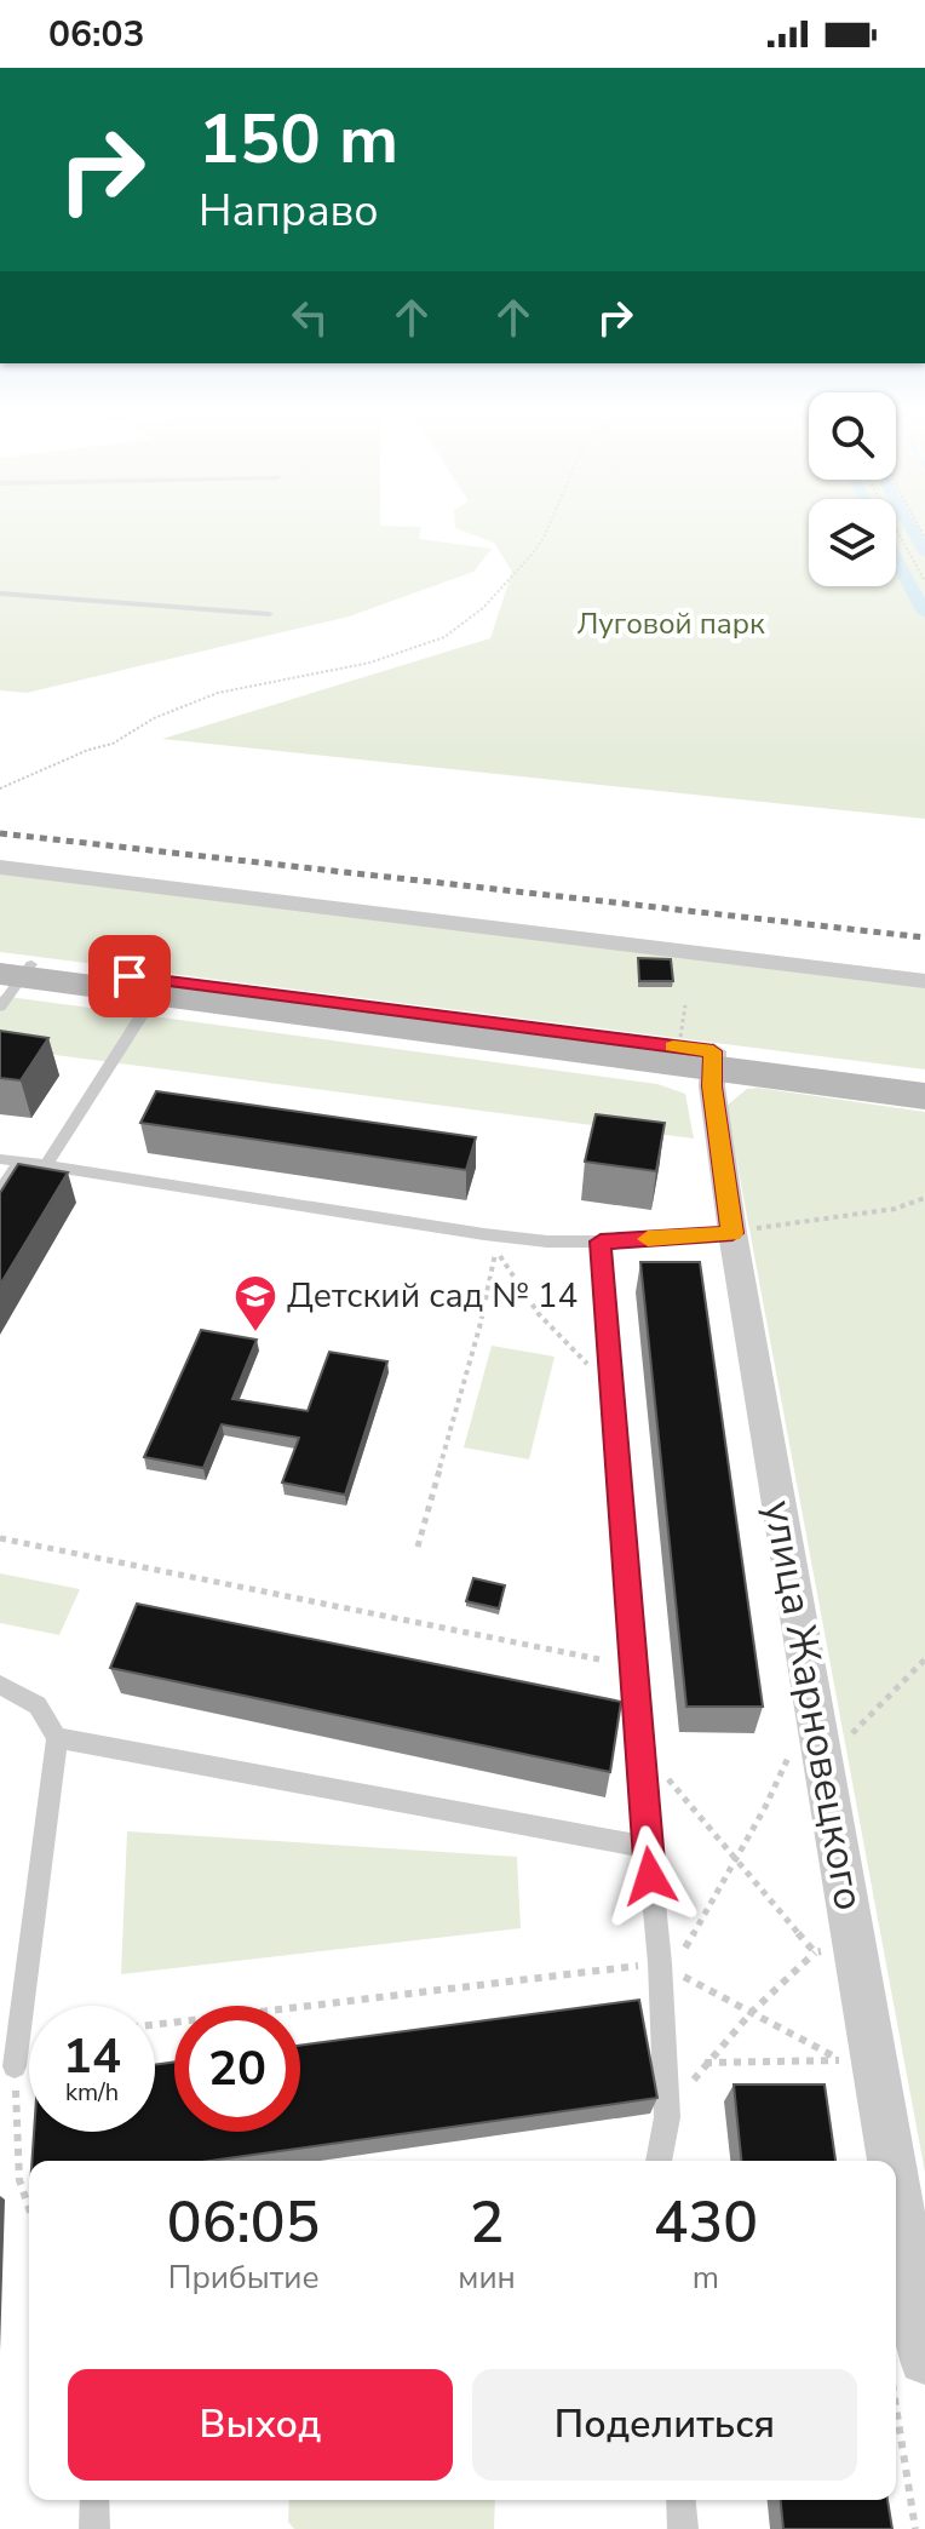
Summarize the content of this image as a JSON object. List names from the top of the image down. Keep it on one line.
{"streets":{"street":["улица Жарновецкого"]},"parks":["Луговой парк"],"places":{"school or university":["Детский сад № 14"]},"page":{"status":"06:03","turn":["150 m","Направо"],"speed":"14 km/h","limit":"20","eta":["06:05","Прибытие","2","мин","430","m"],"buttons":["Выход","Поделиться"]}}
